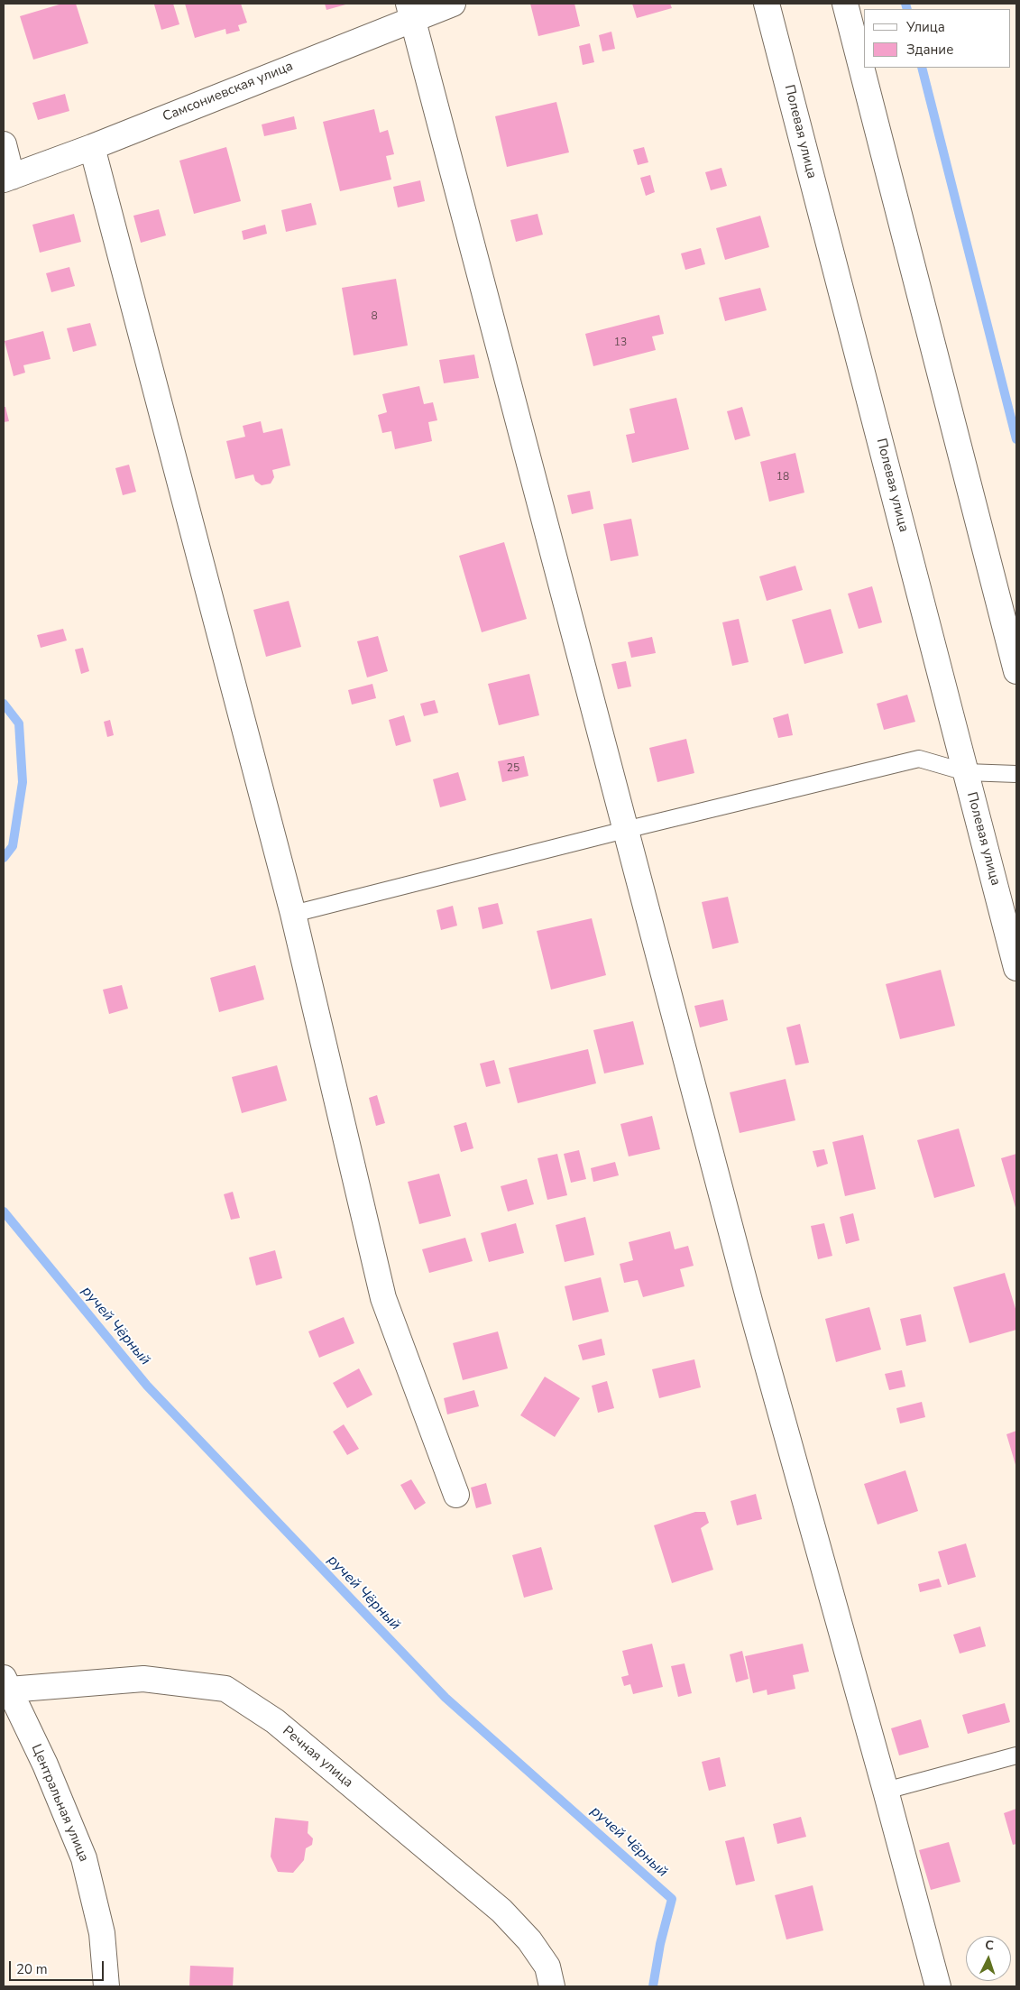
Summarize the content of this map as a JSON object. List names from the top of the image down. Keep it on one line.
{"streets":{"street":["Самсониевская улица","Полевая улица","Речная улица","Центральная улица"]},"crossings":[["Речная улица","Центральная улица"]],"water":["ручей Чёрный"],"house_numbers":["8","13","18","25"],"legend":["Улица","Здание"],"scale_bar":"20 m","north":"top"}
